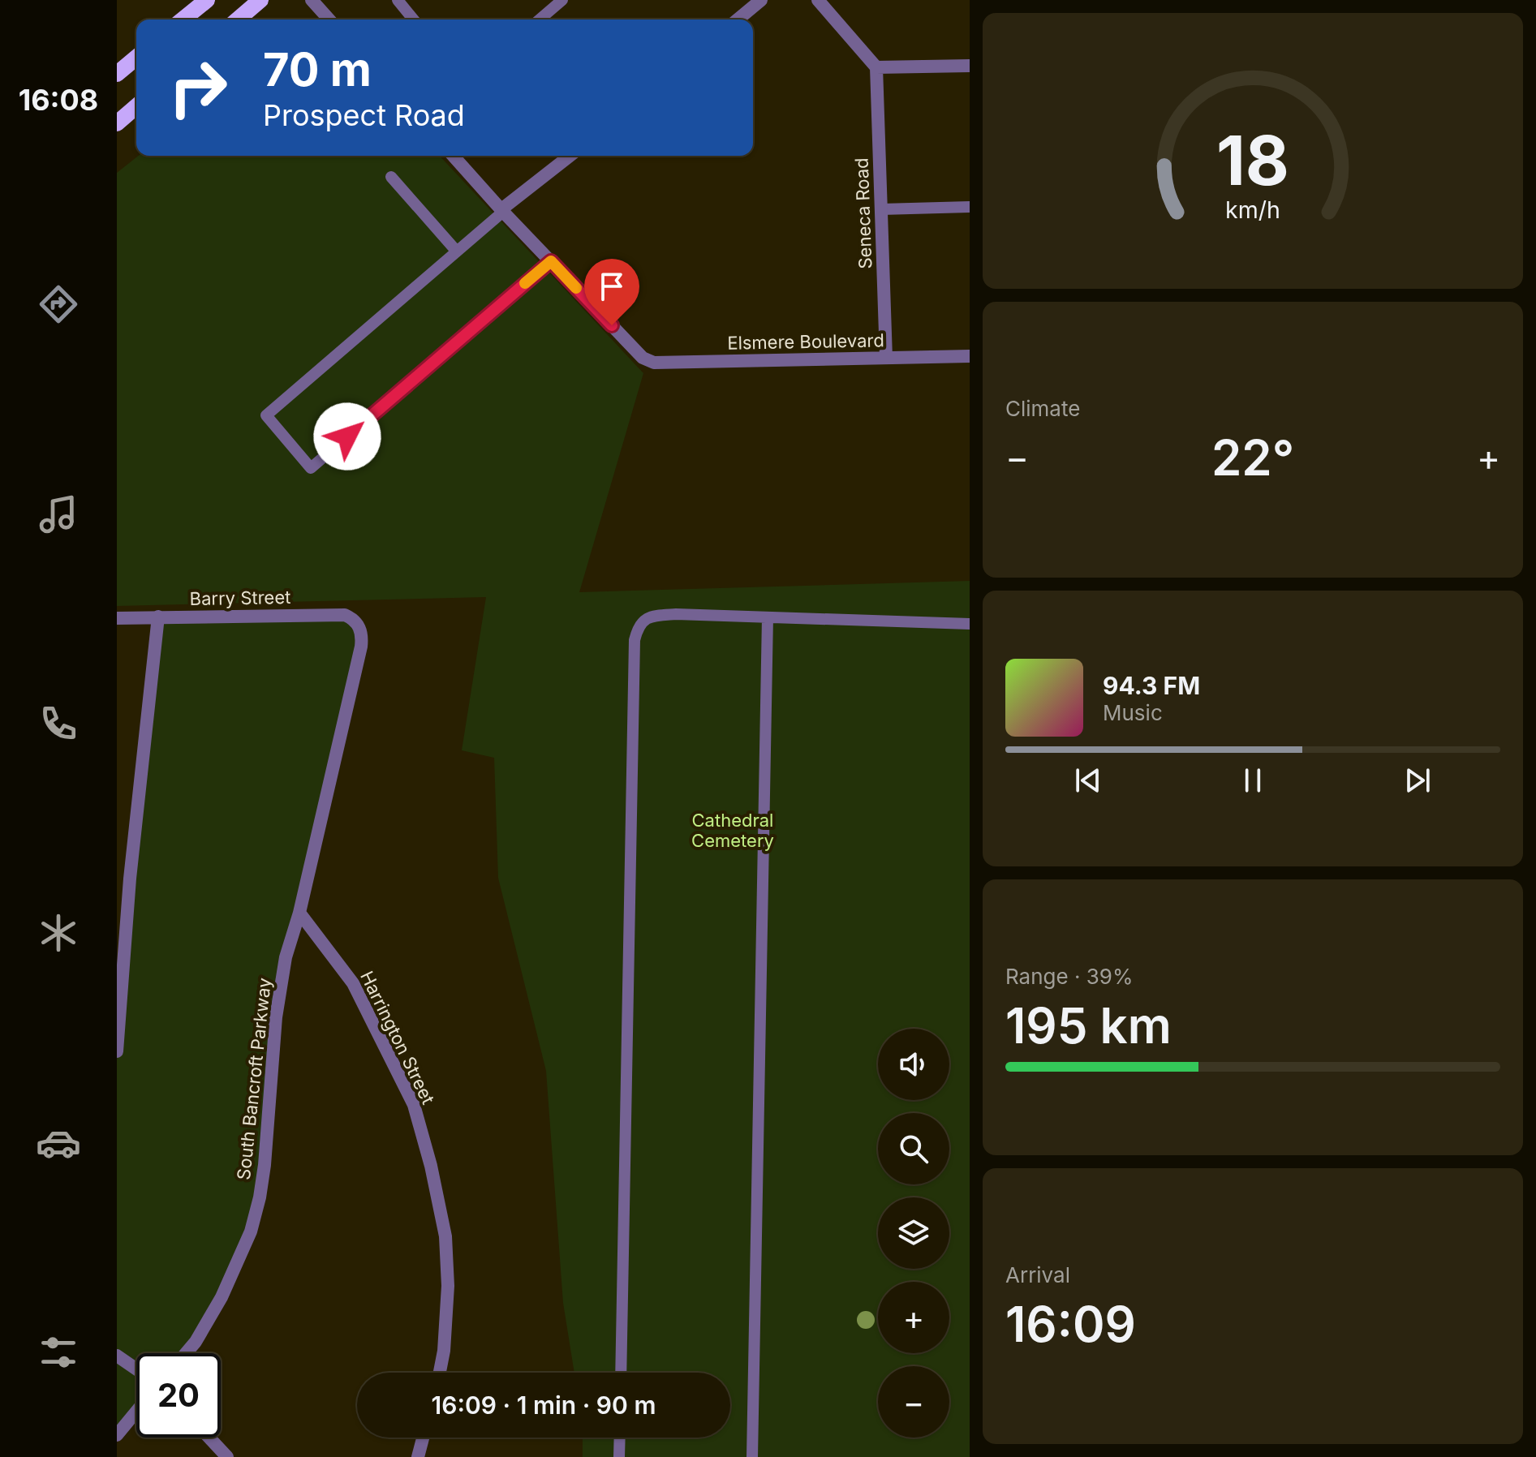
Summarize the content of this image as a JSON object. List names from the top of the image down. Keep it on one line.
{"streets":{"street":["Seneca Road","Elsmere Boulevard","Barry Street","Harrington Street","South Bancroft Parkway"]},"crossings":[["Seneca Road","Elsmere Boulevard"],["Barry Street","South Bancroft Parkway"],["Harrington Street","South Bancroft Parkway"]],"parks":["Cathedral Cemetery"],"page":{"tabs":"16:08","turn":["70 m","Prospect Road"],"tile":["Climate",["Range · 39%","195 km"],["Arrival","16:09"]],"heat":["−","22°","+"],"song":["94.3 FM","Music"],"map_buttons":["+","−"],"limit":"20","trip":"16:09 · 1 min · 90 m","gauge":["18","km/h"]}}
